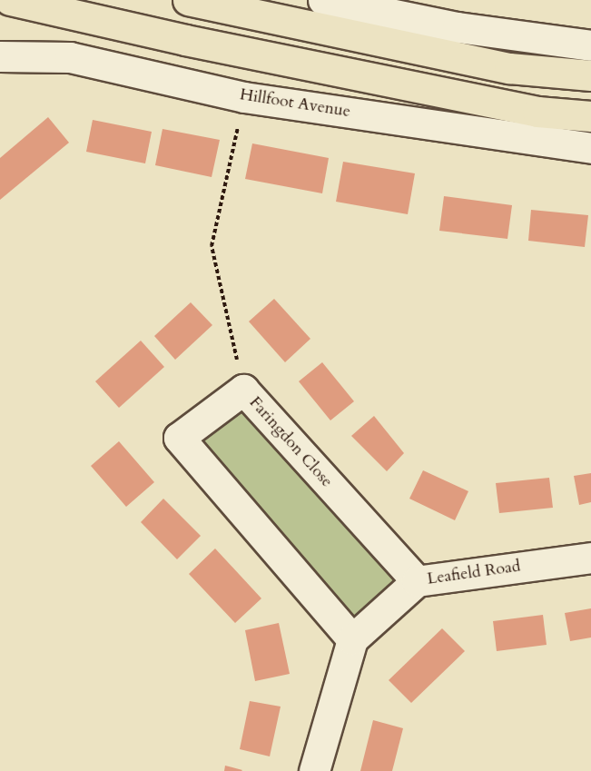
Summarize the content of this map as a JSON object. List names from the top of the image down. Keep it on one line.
{"streets":{"street":["Hillfoot Avenue","Faringdon Close","Leafield Road"]},"crossings":[["Faringdon Close","Leafield Road"]]}
